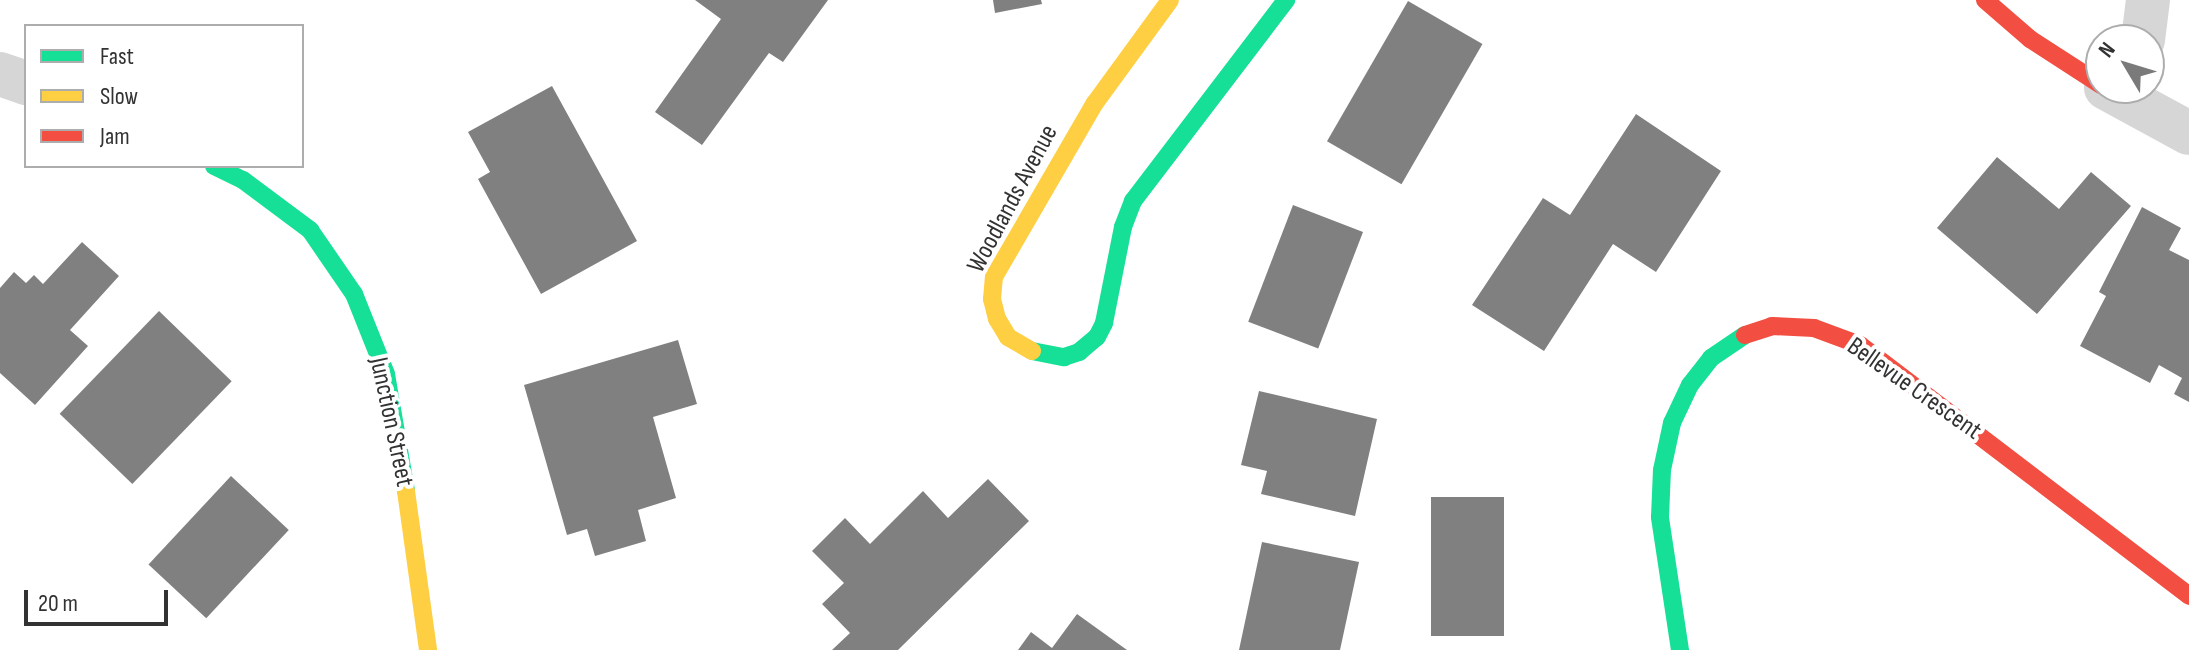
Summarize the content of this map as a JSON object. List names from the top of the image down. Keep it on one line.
{"streets":{"street":["Woodlands Avenue","Bellevue Crescent","Junction Street"]},"legend":["Fast","Slow","Jam"],"scale_bar":"20 m","north":"top left"}
